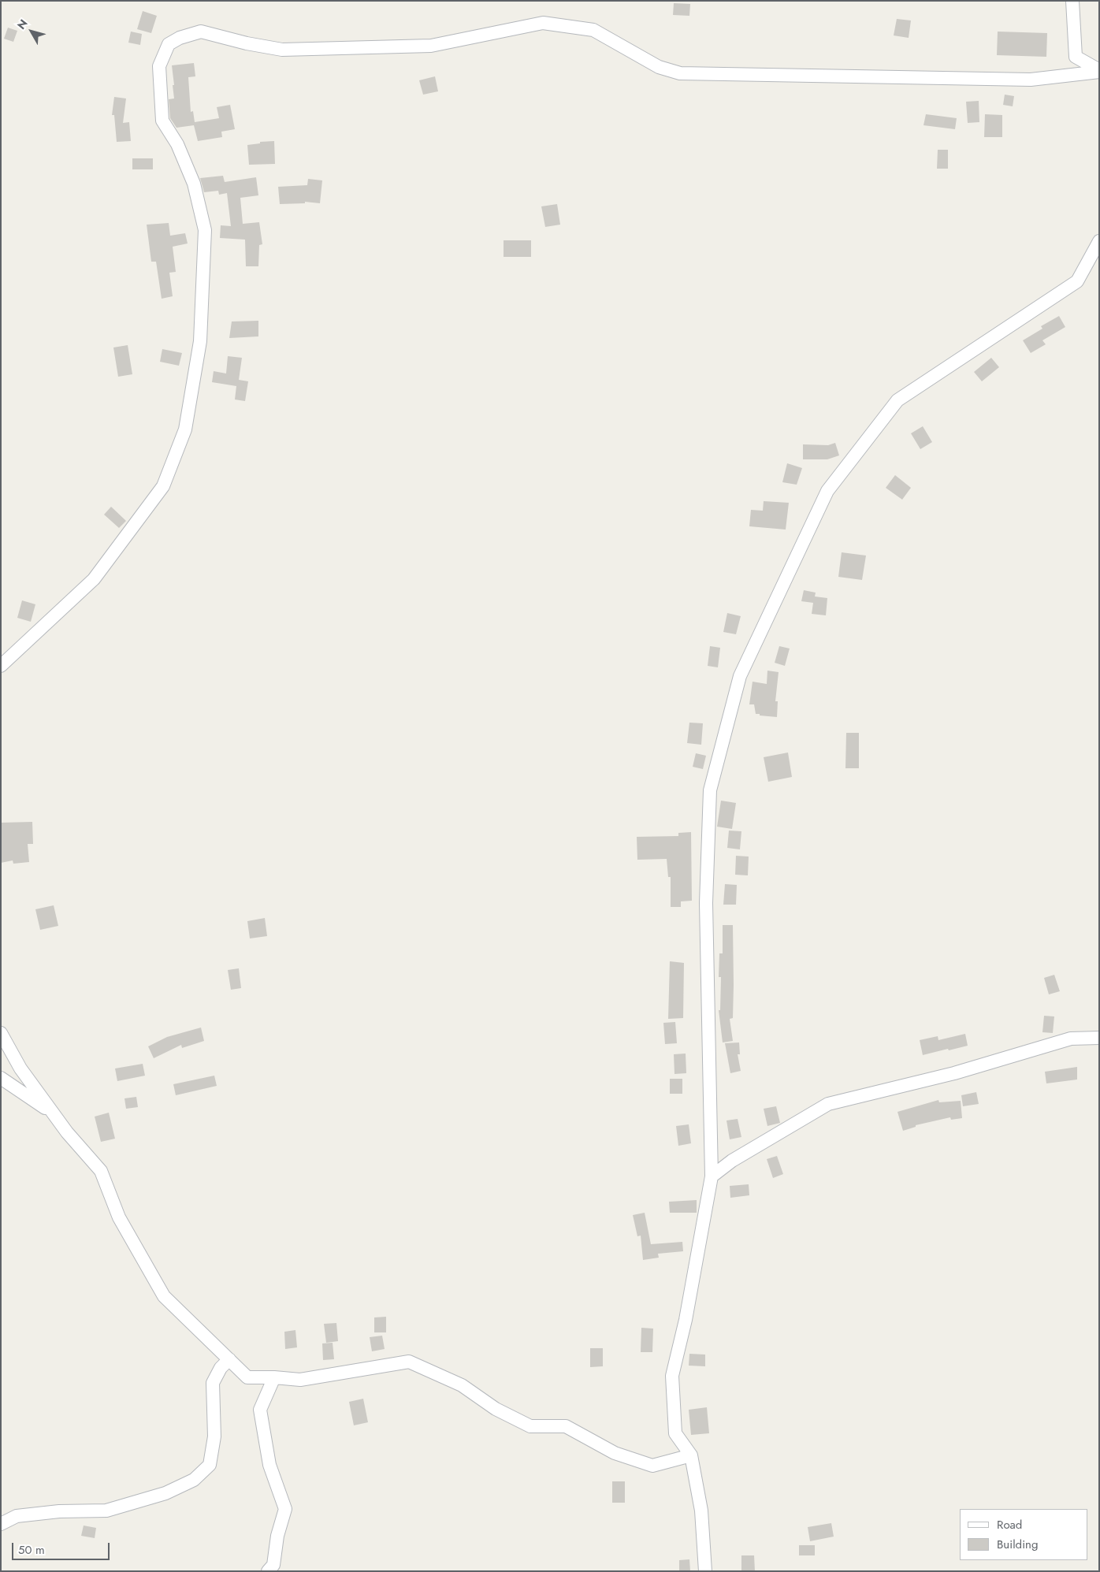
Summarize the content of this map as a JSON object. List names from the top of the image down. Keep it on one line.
{"legend":["Road","Building"],"scale_bar":"50 m","north":"top left"}
